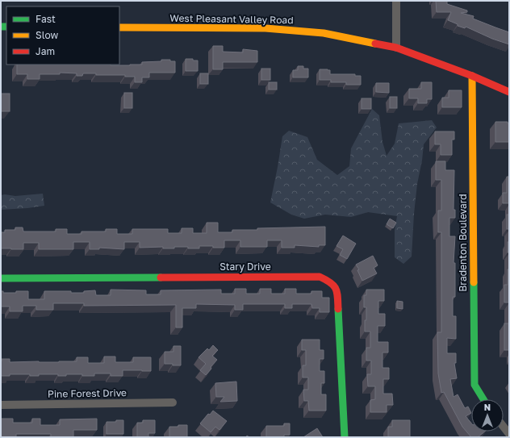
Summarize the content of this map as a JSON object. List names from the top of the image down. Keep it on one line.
{"streets":{"street":["West Pleasant Valley Road","Bradenton Boulevard","Stary Drive","Pine Forest Drive"]},"crossings":[["West Pleasant Valley Road","Bradenton Boulevard"]],"legend":["Fast","Slow","Jam"],"north":"top"}
